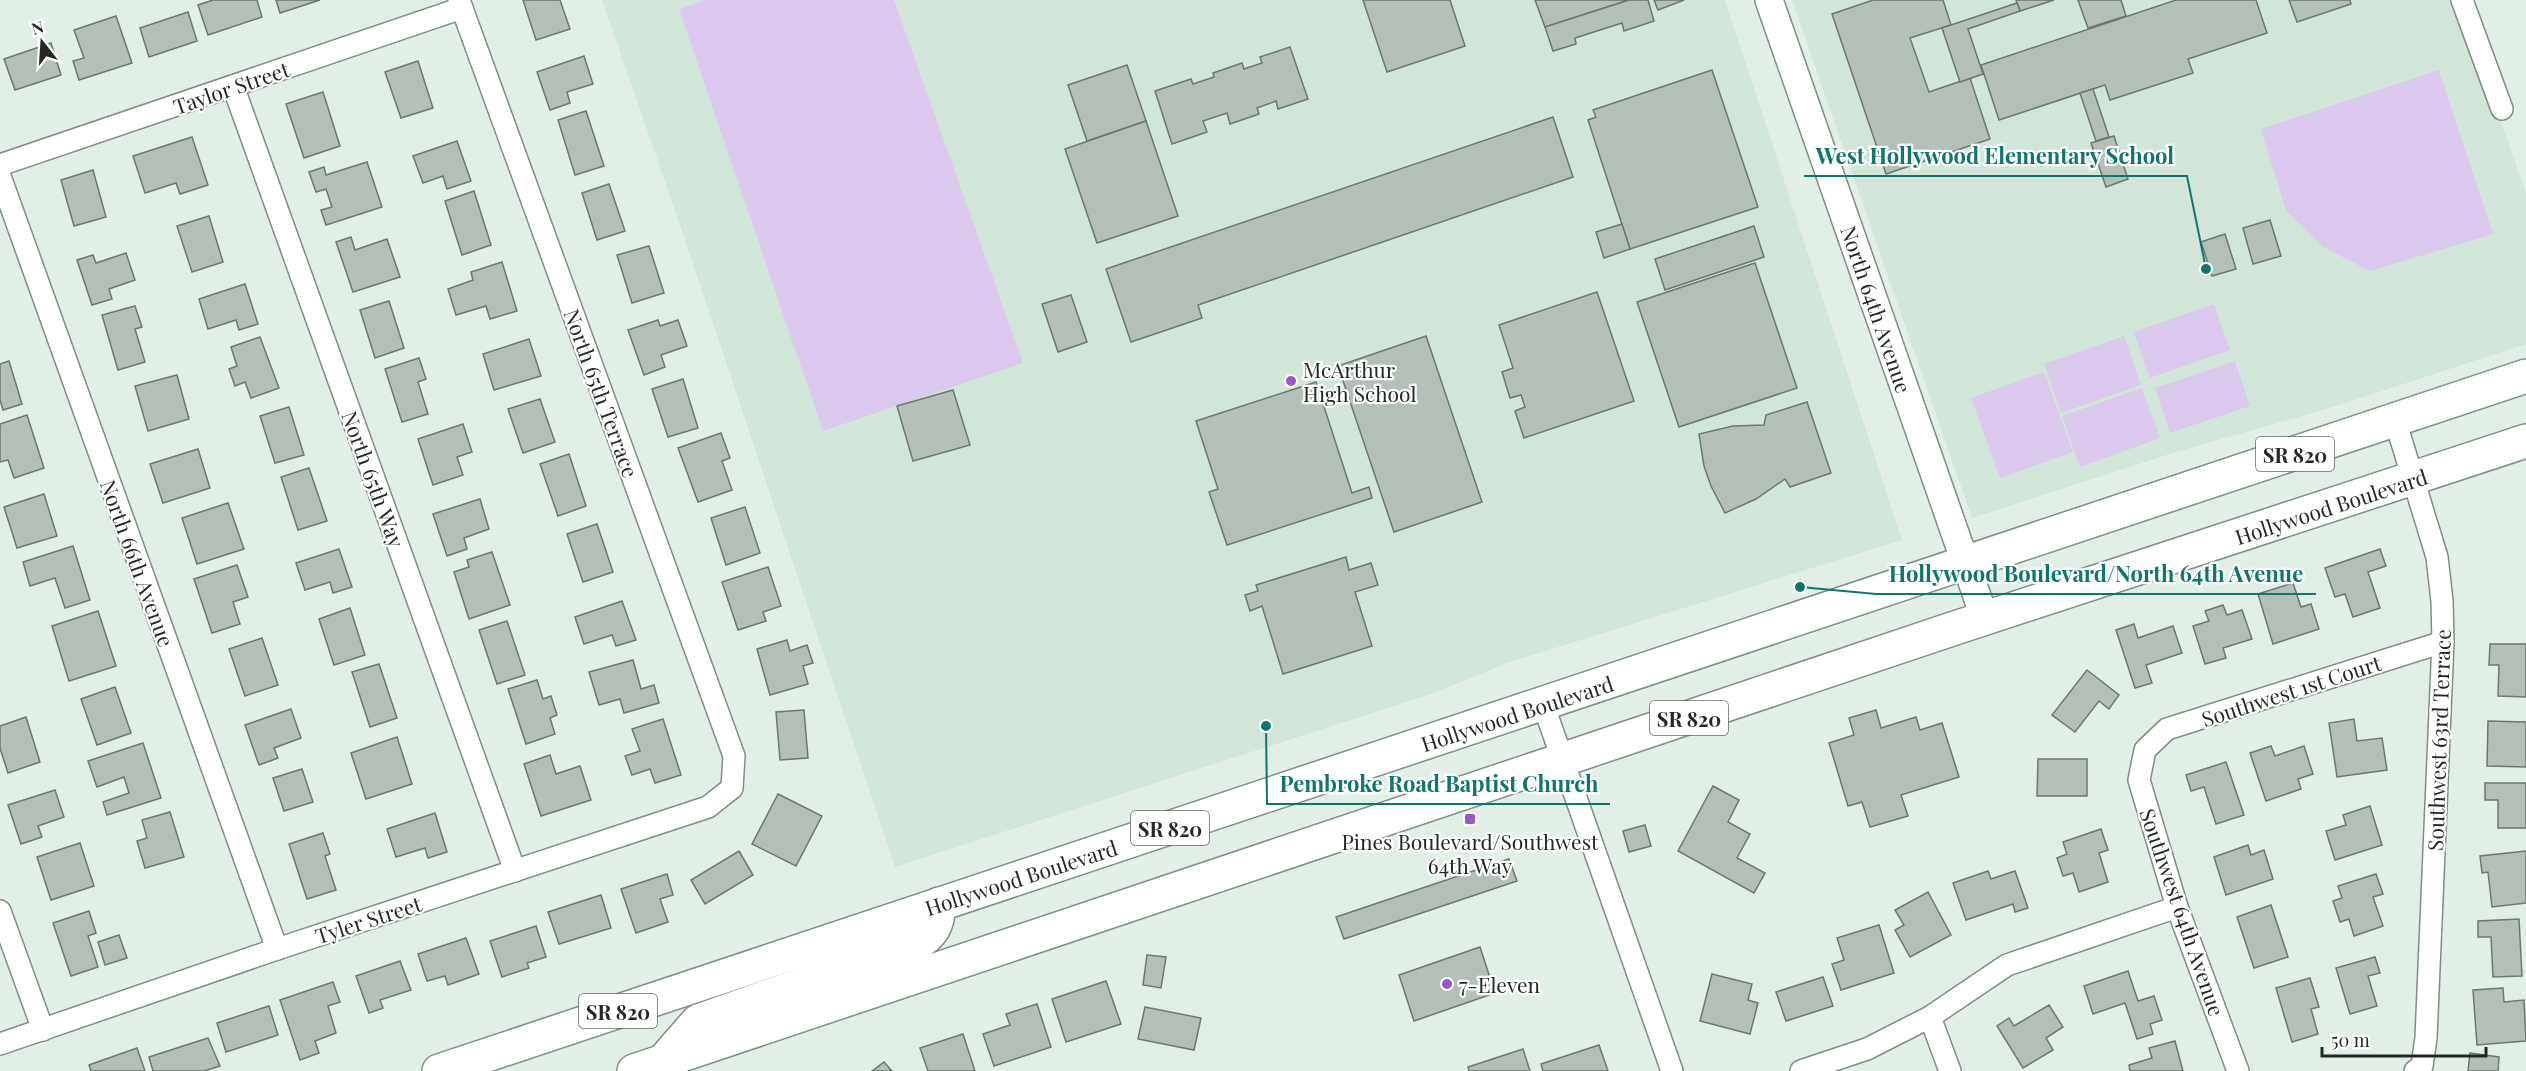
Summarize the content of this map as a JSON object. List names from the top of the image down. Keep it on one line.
{"streets":{"highway":["SR 820","Hollywood Boulevard"],"street":["Taylor Street","North 64th Avenue","North 65th Terrace","North 65th Way","North 66th Avenue","Southwest 1st Court","Southwest 63rd Terrace","Southwest 64th Avenue","Tyler Street"]},"crossings":[["Taylor Street","North 65th Terrace"],["Taylor Street","North 65th Way"],["North 64th Avenue","Hollywood Boulevard"],["North 65th Terrace","Tyler Street"],["North 65th Way","Tyler Street"],["Hollywood Boulevard","Southwest 63rd Terrace"],["North 66th Avenue","Tyler Street"],["Southwest 1st Court","Southwest 63rd Terrace"],["Southwest 1st Court","Southwest 64th Avenue"]],"places":{"other":["West Hollywood Elementary School","McArthur High School","Hollywood Boulevard/North 64th Avenue","Pembroke Road Baptist Church","7-Eleven"],"transit":["Pines Boulevard/Southwest 64th Way"]},"scale_bar":"50 m","north":"top"}
